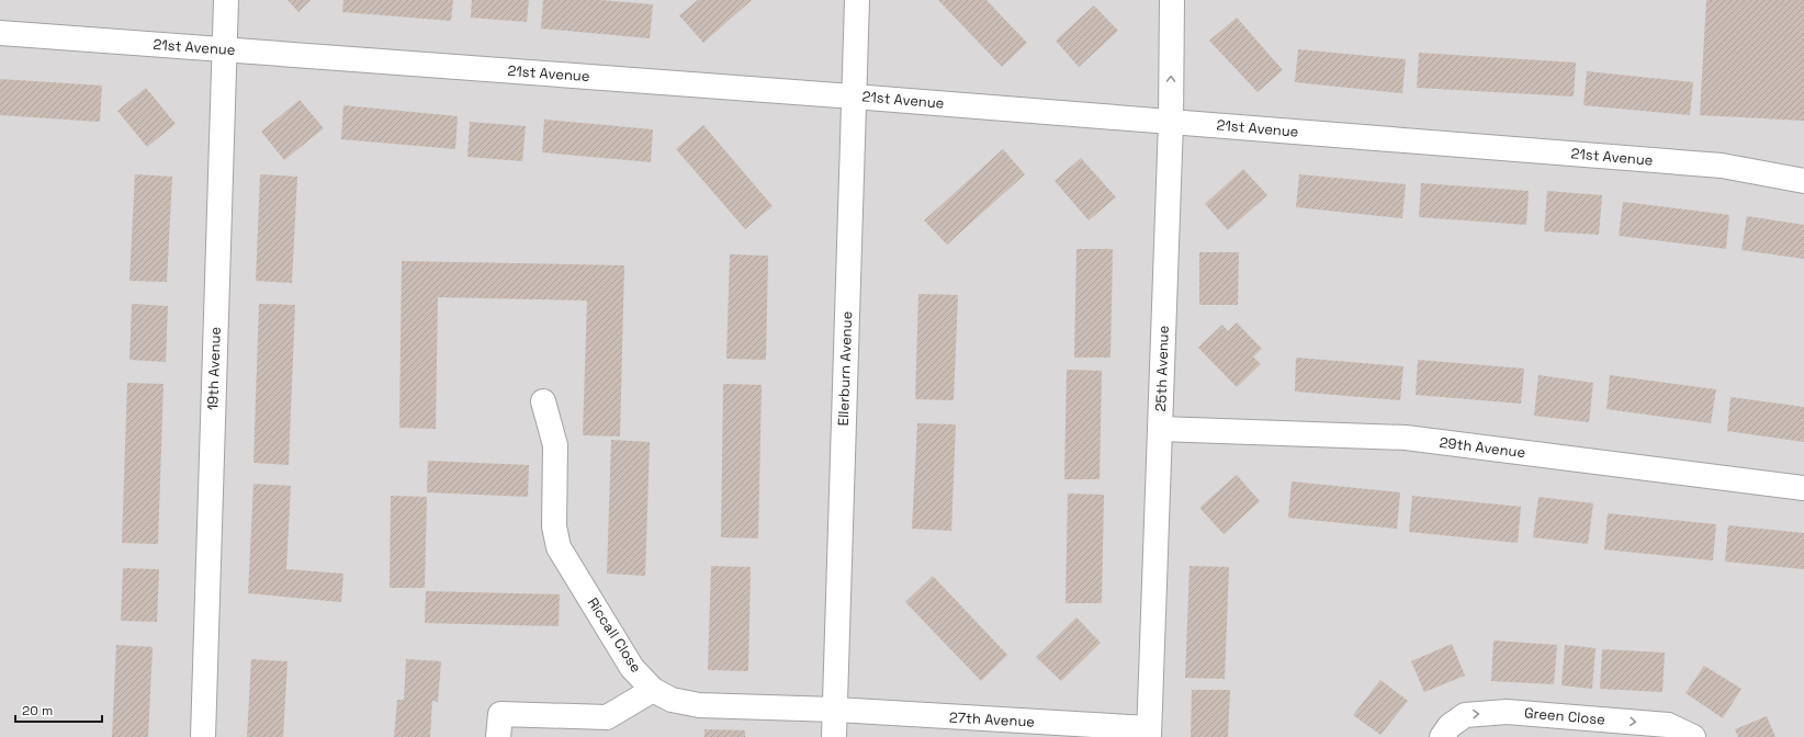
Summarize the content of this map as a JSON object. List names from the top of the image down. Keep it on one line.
{"streets":{"street":["21st Avenue","19th Avenue","Ellerburn Avenue","25th Avenue","29th Avenue","Riccall Close","Green Close","27th Avenue"]},"crossings":[["21st Avenue","19th Avenue"],["21st Avenue","Ellerburn Avenue"],["21st Avenue","25th Avenue"],["Ellerburn Avenue","Riccall Close"],["Ellerburn Avenue","27th Avenue"],["25th Avenue","29th Avenue"],["25th Avenue","27th Avenue"],["Riccall Close","27th Avenue"]],"one_way":["Green Close"],"scale_bar":"20 m"}
